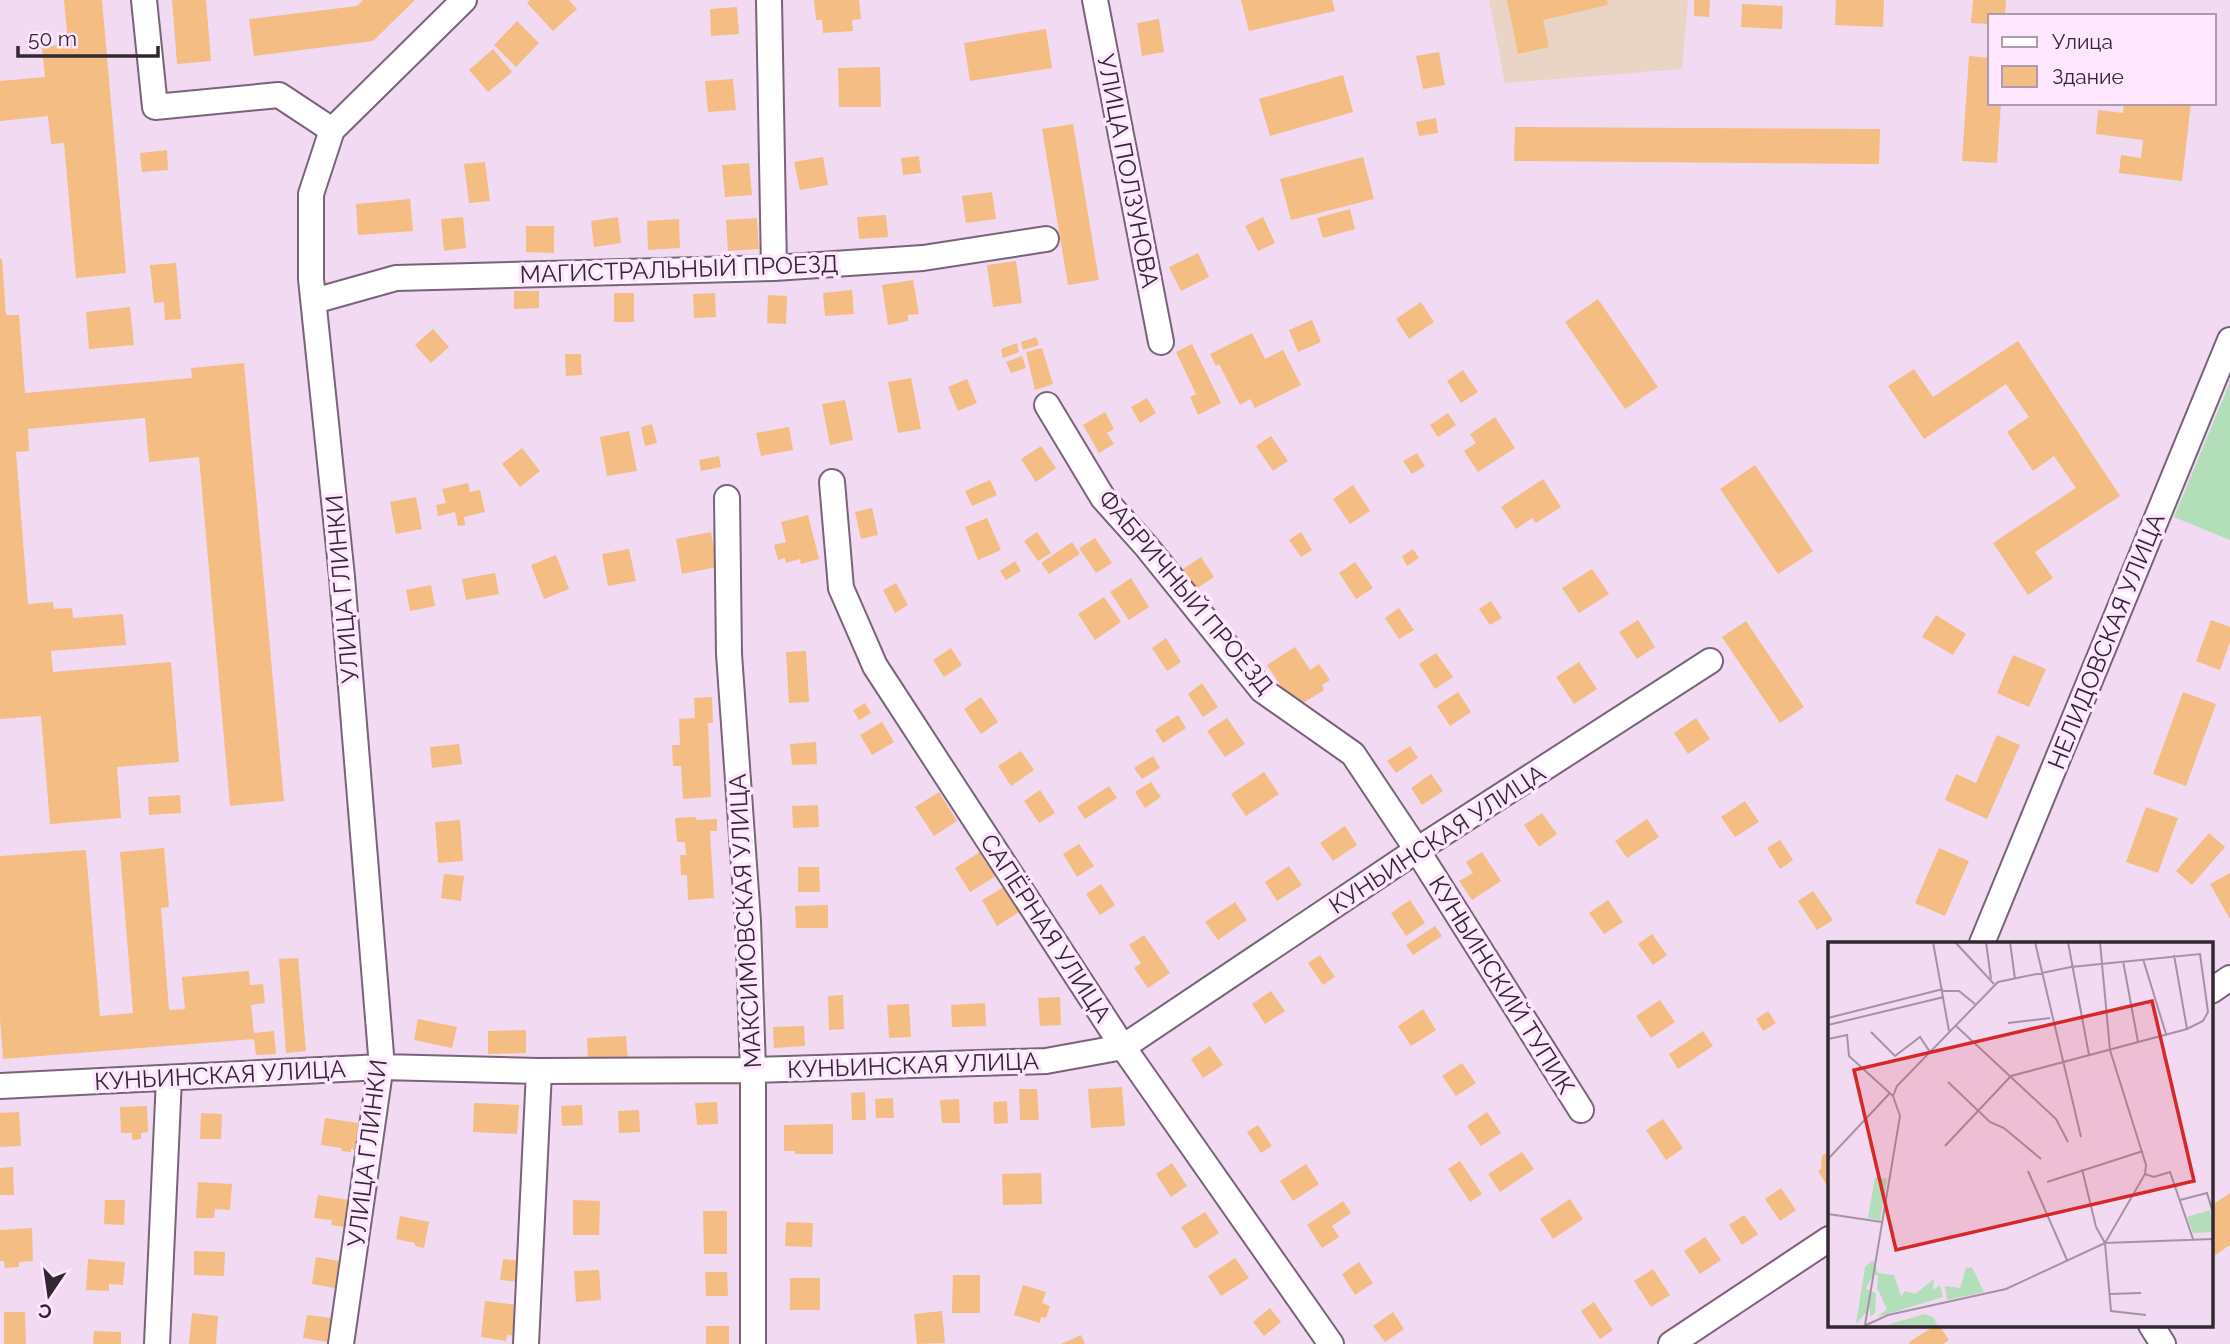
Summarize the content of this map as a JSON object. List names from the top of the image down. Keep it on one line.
{"streets":{"street":["УЛИЦА ПОЛЗУНОВА","МАГИСТРАЛЬНЫЙ ПРОЕЗД","УЛИЦА ГЛИНКИ","ФАБРИЧНЫЙ ПРОЕЗД","НЕЛИДОВСКАЯ УЛИЦА","КУНЬИНСКАЯ УЛИЦА","МАКСИМОВСКАЯ УЛИЦА","САПЁРНАЯ УЛИЦА","КУНЬИНСКИЙ ТУПИК"]},"crossings":[["МАГИСТРАЛЬНЫЙ ПРОЕЗД","УЛИЦА ГЛИНКИ"],["УЛИЦА ГЛИНКИ","КУНЬИНСКАЯ УЛИЦА"],["ФАБРИЧНЫЙ ПРОЕЗД","КУНЬИНСКИЙ ТУПИК"],["КУНЬИНСКАЯ УЛИЦА","МАКСИМОВСКАЯ УЛИЦА"],["КУНЬИНСКАЯ УЛИЦА","САПЁРНАЯ УЛИЦА"],["КУНЬИНСКАЯ УЛИЦА","КУНЬИНСКИЙ ТУПИК"]],"legend":["Улица","Здание"],"scale_bar":"50 m","north":"bottom"}
